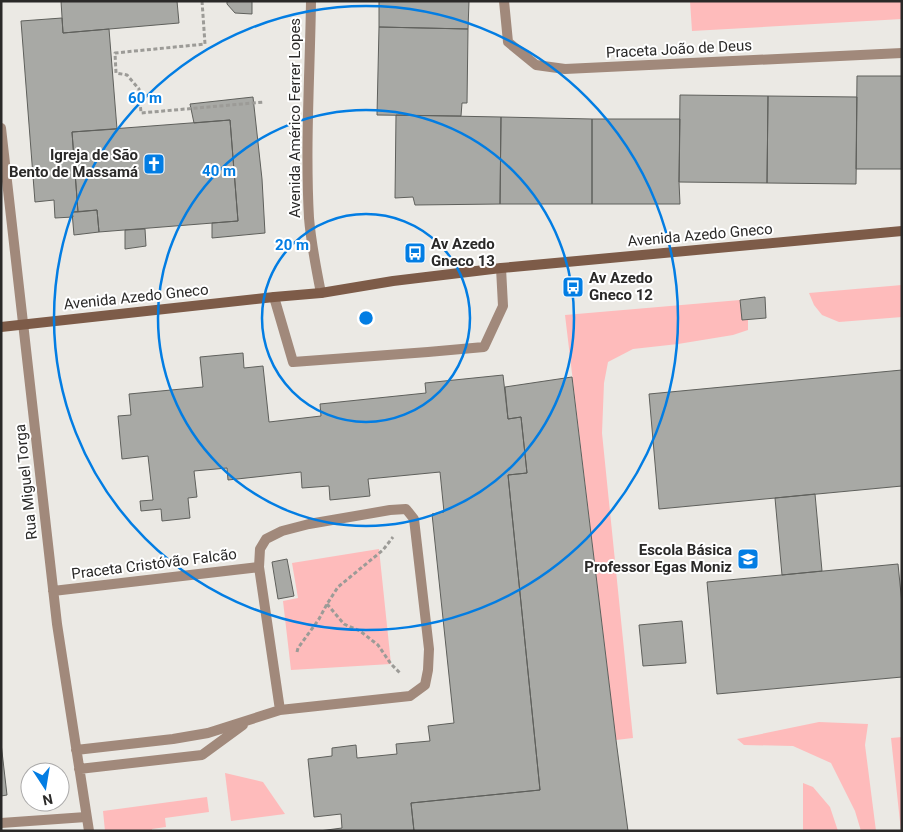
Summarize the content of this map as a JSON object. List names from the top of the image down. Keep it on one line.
{"streets":{"street":["Praceta João de Deus","Avenida Américo Ferrer Lopes","Avenida Azedo Gneco","Rua Miguel Torga","Praceta Cristóvão Falcão"]},"crossings":[["Avenida Américo Ferrer Lopes","Avenida Azedo Gneco"],["Avenida Azedo Gneco","Rua Miguel Torga"],["Rua Miguel Torga","Praceta Cristóvão Falcão"]],"places":{"church":["Igreja de São Bento de Massamá"],"bus stop":["Av Azedo Gneco 13","Av Azedo Gneco 12"],"school or university":["Escola Básica Professor Egas Moniz"]},"north":"bottom","rings":["60 m","40 m","20 m"]}
